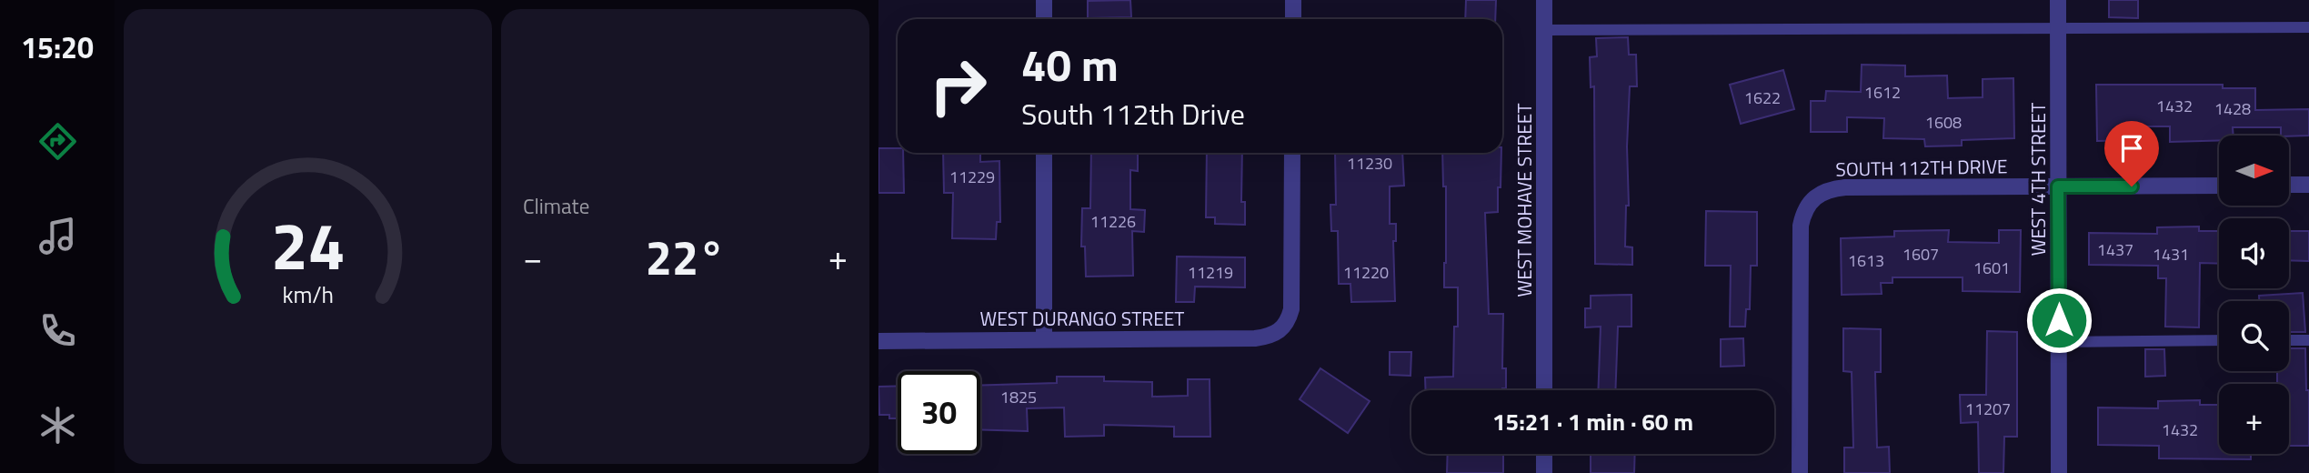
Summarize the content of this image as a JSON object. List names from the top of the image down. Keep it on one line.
{"streets":{"street":["SOUTH 112TH DRIVE","WEST 4TH STREET","WEST MOHAVE STREET","WEST DURANGO STREET"]},"crossings":[["SOUTH 112TH DRIVE","WEST 4TH STREET"]],"house_numbers":["1612","1622","1432","1428","1608","11230","11229","11226","1437","1607","1431","1613","1601","11219","11220","1825","11207","1432"],"north":"right","page":{"tabs":"15:20","tile":"Climate","turn":["40 m","South 112th Drive"],"map_buttons":"+","heat":["−","22°","+"],"limit":"30","trip":"15:21 · 1 min · 60 m","gauge":["24","km/h"]}}
